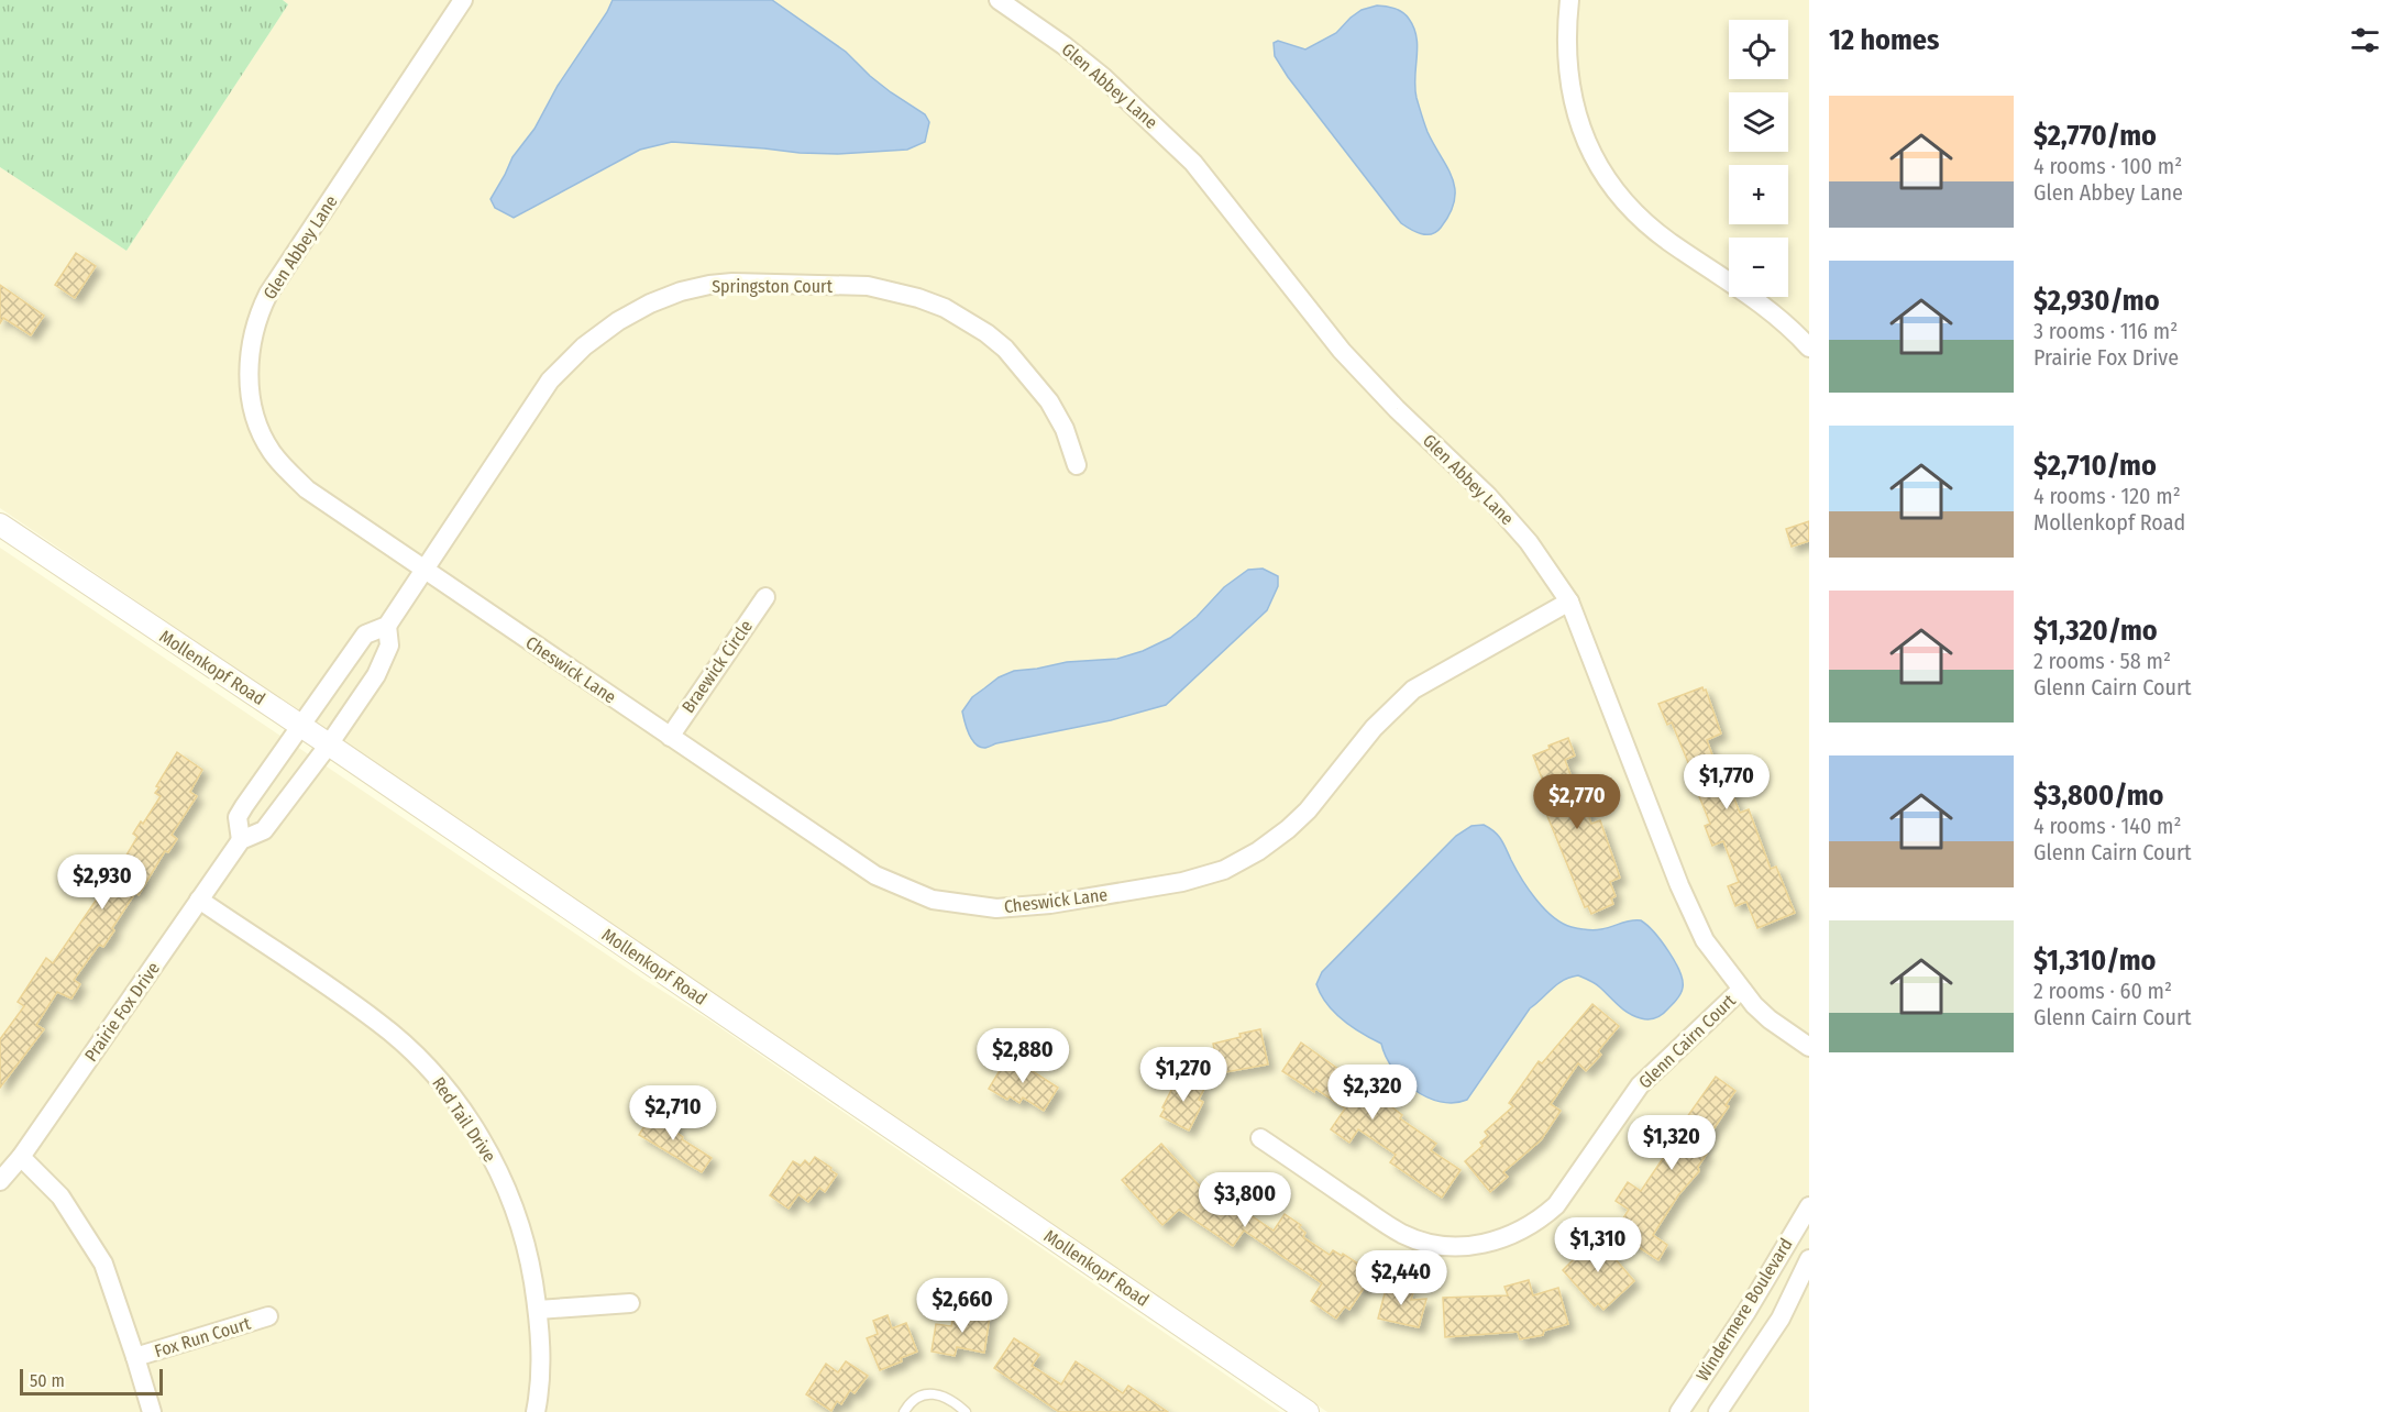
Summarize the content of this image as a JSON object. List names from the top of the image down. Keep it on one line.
{"streets":{"street":["Glen Abbey Lane","Springston Court","Braewick Circle","Mollenkopf Road","Cheswick Lane","Prairie Fox Drive","Glenn Cairn Court","Red Tail Drive","Windermere Boulevard","Fox Run Court"]},"crossings":[["Glen Abbey Lane","Springston Court"],["Glen Abbey Lane","Cheswick Lane"],["Glen Abbey Lane","Glenn Cairn Court"],["Springston Court","Mollenkopf Road"],["Springston Court","Cheswick Lane"],["Springston Court","Prairie Fox Drive"],["Braewick Circle","Cheswick Lane"],["Mollenkopf Road","Prairie Fox Drive"],["Prairie Fox Drive","Red Tail Drive"]],"scale_bar":"50 m","page":{"heading":"12 homes","map_buttons":["+","−"],"list":[{"name":"$2,770/mo","note":"4 rooms · 100 m² · Glen Abbey Lane"},{"name":"$2,930/mo","note":"3 rooms · 116 m² · Prairie Fox Drive"},{"name":"$2,710/mo","note":"4 rooms · 120 m² · Mollenkopf Road"},{"name":"$1,320/mo","note":"2 rooms · 58 m² · Glenn Cairn Court"},{"name":"$3,800/mo","note":"4 rooms · 140 m² · Glenn Cairn Court"},{"name":"$1,310/mo","note":"2 rooms · 60 m² · Glenn Cairn Court"}],"price":["$1,770","$2,770","$2,930","$2,880","$1,270","$2,320","$2,710","$1,320","$3,800","$1,310","$2,440","$2,660"],"scale":"50 m"}}
